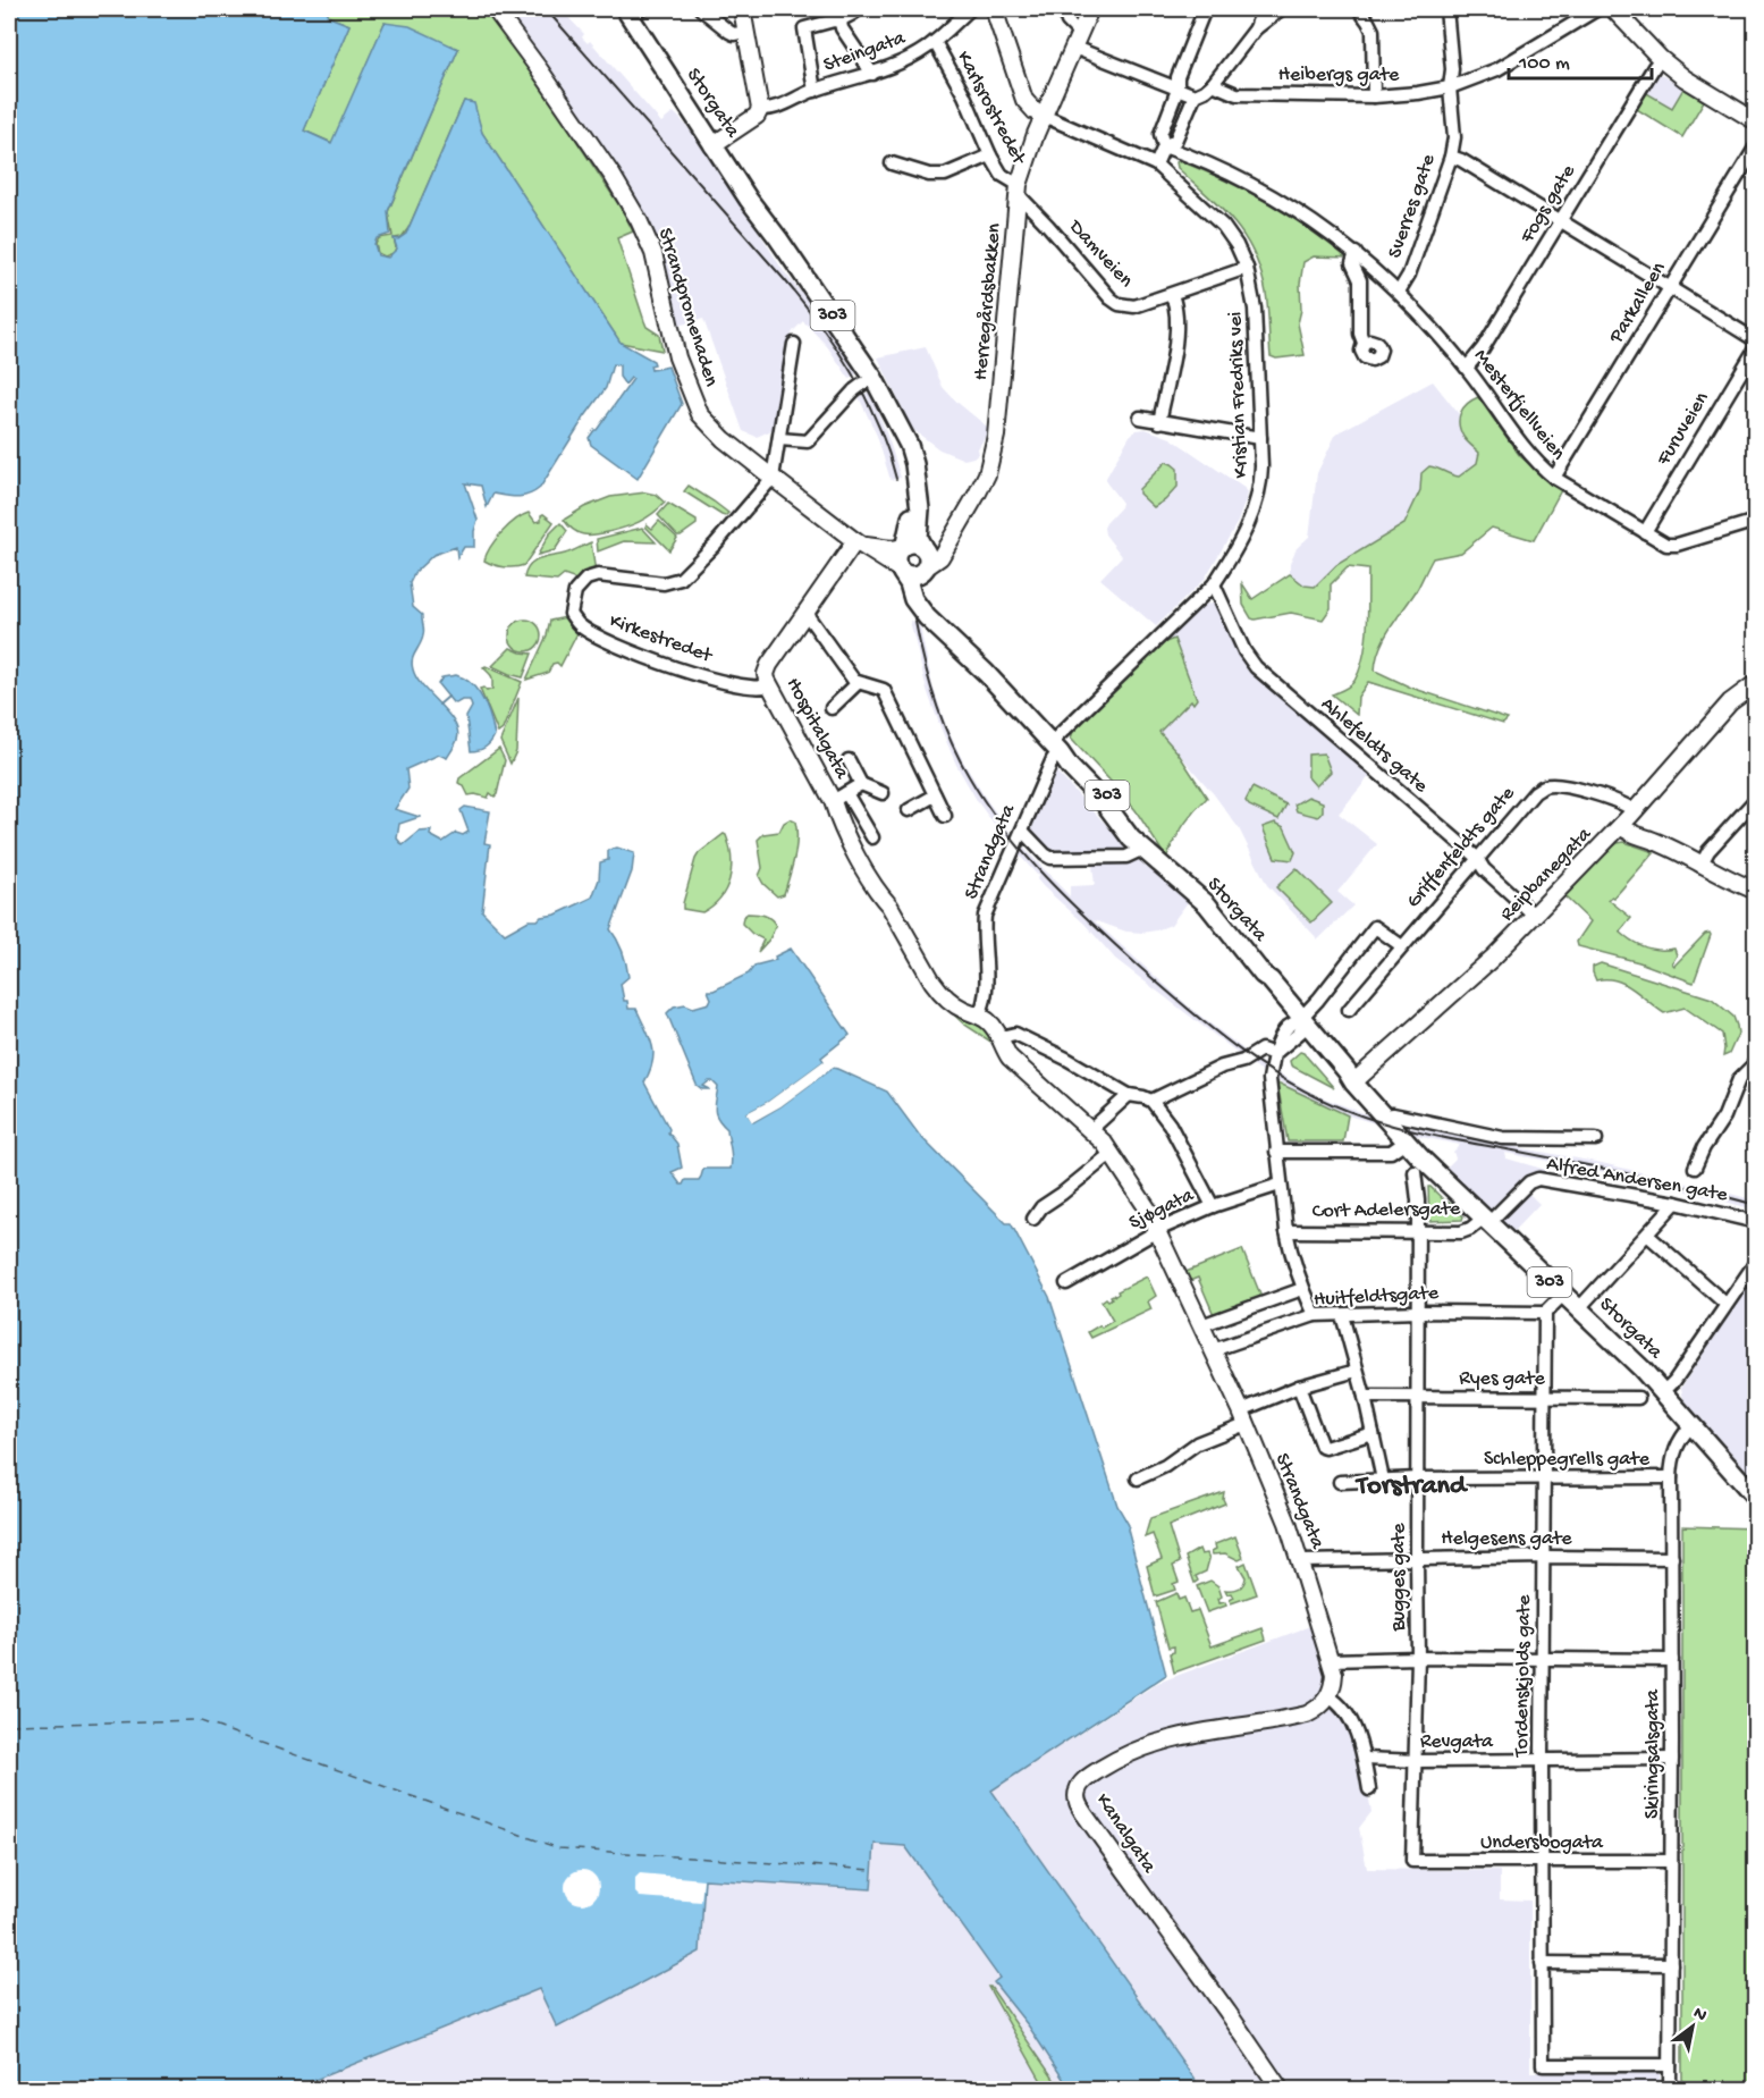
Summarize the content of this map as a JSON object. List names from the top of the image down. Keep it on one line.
{"streets":{"main road":["Storgata","Herregårdsbakken","Strandpromenaden","303","Hospitalgata","Strandgata","Reipbanegata","Kanalgata"],"street":["Steingata","Heibergs gate","Karlsrostredet","Fogs gate","Sverres gate","Damveien","Parkalleen","Kristian Fredriks vei","Mesterfjellveien","Furuveien","Kirkestredet","Ahlefeldts gate","Griffenfeldts gate","Alfred Andersen gate","Sjøgata","Cort Adelersgate","Huitfeldtsgate","Ryes gate","Schleppegrells gate","Helgesens gate","Bugges gate","Tordenskjolds gate","Revgata","Skiringsalsgata","Undersbogata"]},"crossings":[["Steingata","Karlsrostredet"],["Heibergs gate","Sverres gate"],["Storgata","Herregårdsbakken"],["Storgata","Strandpromenaden"],["Storgata","303"],["Storgata","Kristian Fredriks vei"],["Storgata","Strandgata"],["Storgata","Reipbanegata"],["Storgata","Alfred Andersen gate"],["Storgata","Cort Adelersgate"],["Storgata","Skiringsalsgata"],["Karlsrostredet","Damveien"],["Karlsrostredet","Herregårdsbakken"],["Fogs gate","Mesterfjellveien"],["Sverres gate","Mesterfjellveien"],["Damveien","Herregårdsbakken"],["Damveien","Kristian Fredriks vei"],["Herregårdsbakken","303"],["Herregårdsbakken","Kristian Fredriks vei"],["Parkalleen","Mesterfjellveien"],["Strandpromenaden","303"],["Strandpromenaden","Kirkestredet"],["Kristian Fredriks vei","Ahlefeldts gate"],["Kristian Fredriks vei","Strandgata"],["Mesterfjellveien","Furuveien"],["Kirkestredet","Hospitalgata"],["Hospitalgata","Strandgata"],["Ahlefeldts gate","Griffenfeldts gate"],["Ahlefeldts gate","Reipbanegata"],["Griffenfeldts gate","Reipbanegata"],["Strandgata","Sjøgata"],["Strandgata","Huitfeldtsgate"],["Strandgata","Helgesens gate"],["Strandgata","Kanalgata"],["Alfred Andersen gate","Cort Adelersgate"],["Cort Adelersgate","Bugges gate"],["Huitfeldtsgate","Bugges gate"],["Huitfeldtsgate","Tordenskjolds gate"],["Ryes gate","Bugges gate"],["Ryes gate","Tordenskjolds gate"],["Schleppegrells gate","Bugges gate"],["Schleppegrells gate","Tordenskjolds gate"],["Schleppegrells gate","Skiringsalsgata"],["Helgesens gate","Bugges gate"],["Helgesens gate","Tordenskjolds gate"],["Helgesens gate","Skiringsalsgata"],["Bugges gate","Revgata"],["Bugges gate","Undersbogata"],["Tordenskjolds gate","Revgata"],["Tordenskjolds gate","Skiringsalsgata"],["Tordenskjolds gate","Undersbogata"],["Revgata","Skiringsalsgata"],["Skiringsalsgata","Undersbogata"]],"districts":["Torstrand"],"scale_bar":"100 m","north":"top right"}
